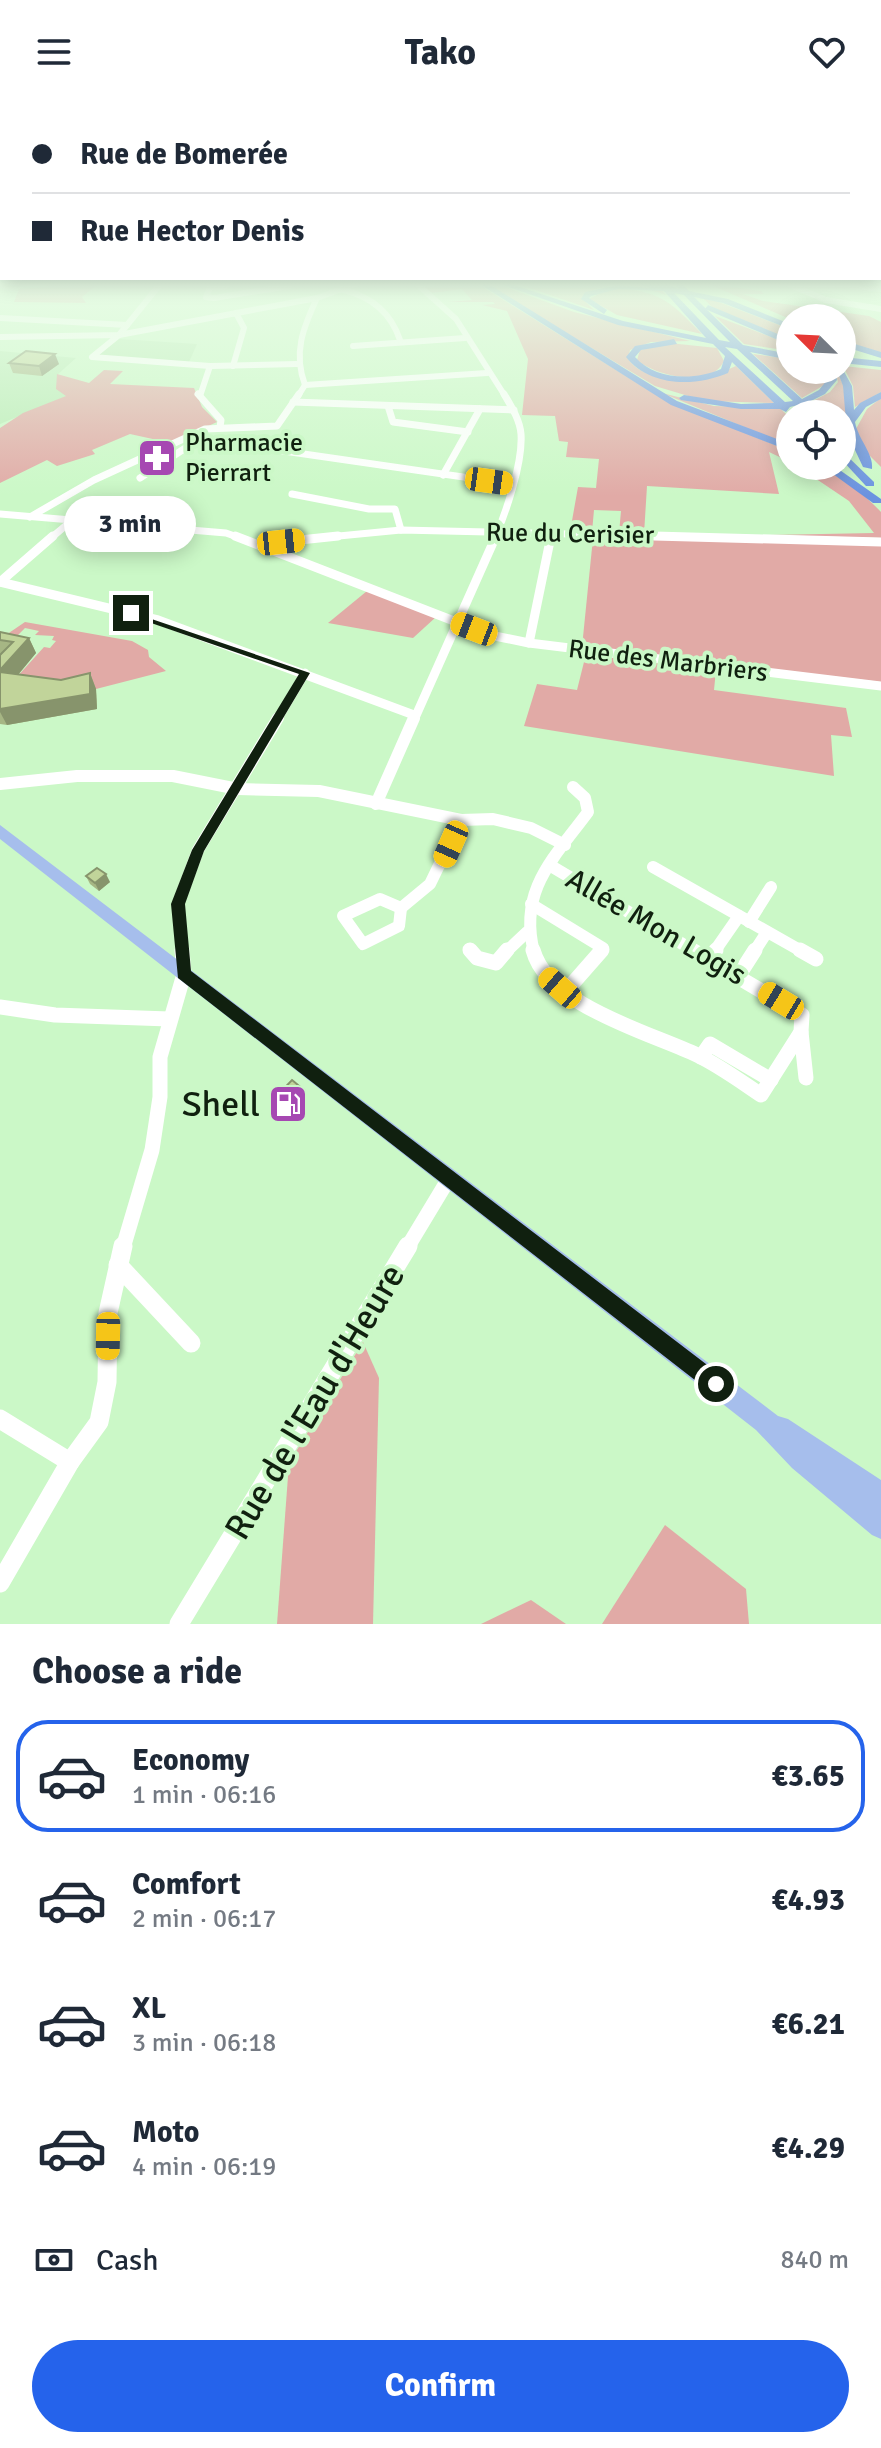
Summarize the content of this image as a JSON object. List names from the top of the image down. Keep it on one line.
{"streets":{"street":["Rue du Cerisier","Rue des Marbriers","Allée Mon Logis","Rue de l'Eau d'Heure"]},"crossings":[["Rue du Cerisier","Rue des Marbriers"]],"places":{"pharmacy":["Pharmacie Pierrart"],"fuel station":["Shell"]},"north":"top left","page":{"header":"Tako","banner":["Rue de Bomerée","Rue Hector Denis"],"bubble":"3 min","heading":"Choose a ride","list":[{"name":"Economy","note":"1 min · 06:16","value":"€3.65"},{"name":"Comfort","note":"2 min · 06:17","value":"€4.93"},{"name":"XL","note":"3 min · 06:18","value":"€6.21"},{"name":"Moto","note":"4 min · 06:19","value":"€4.29"}],"pay":["Cash","840 m"],"buttons":"Confirm"}}
